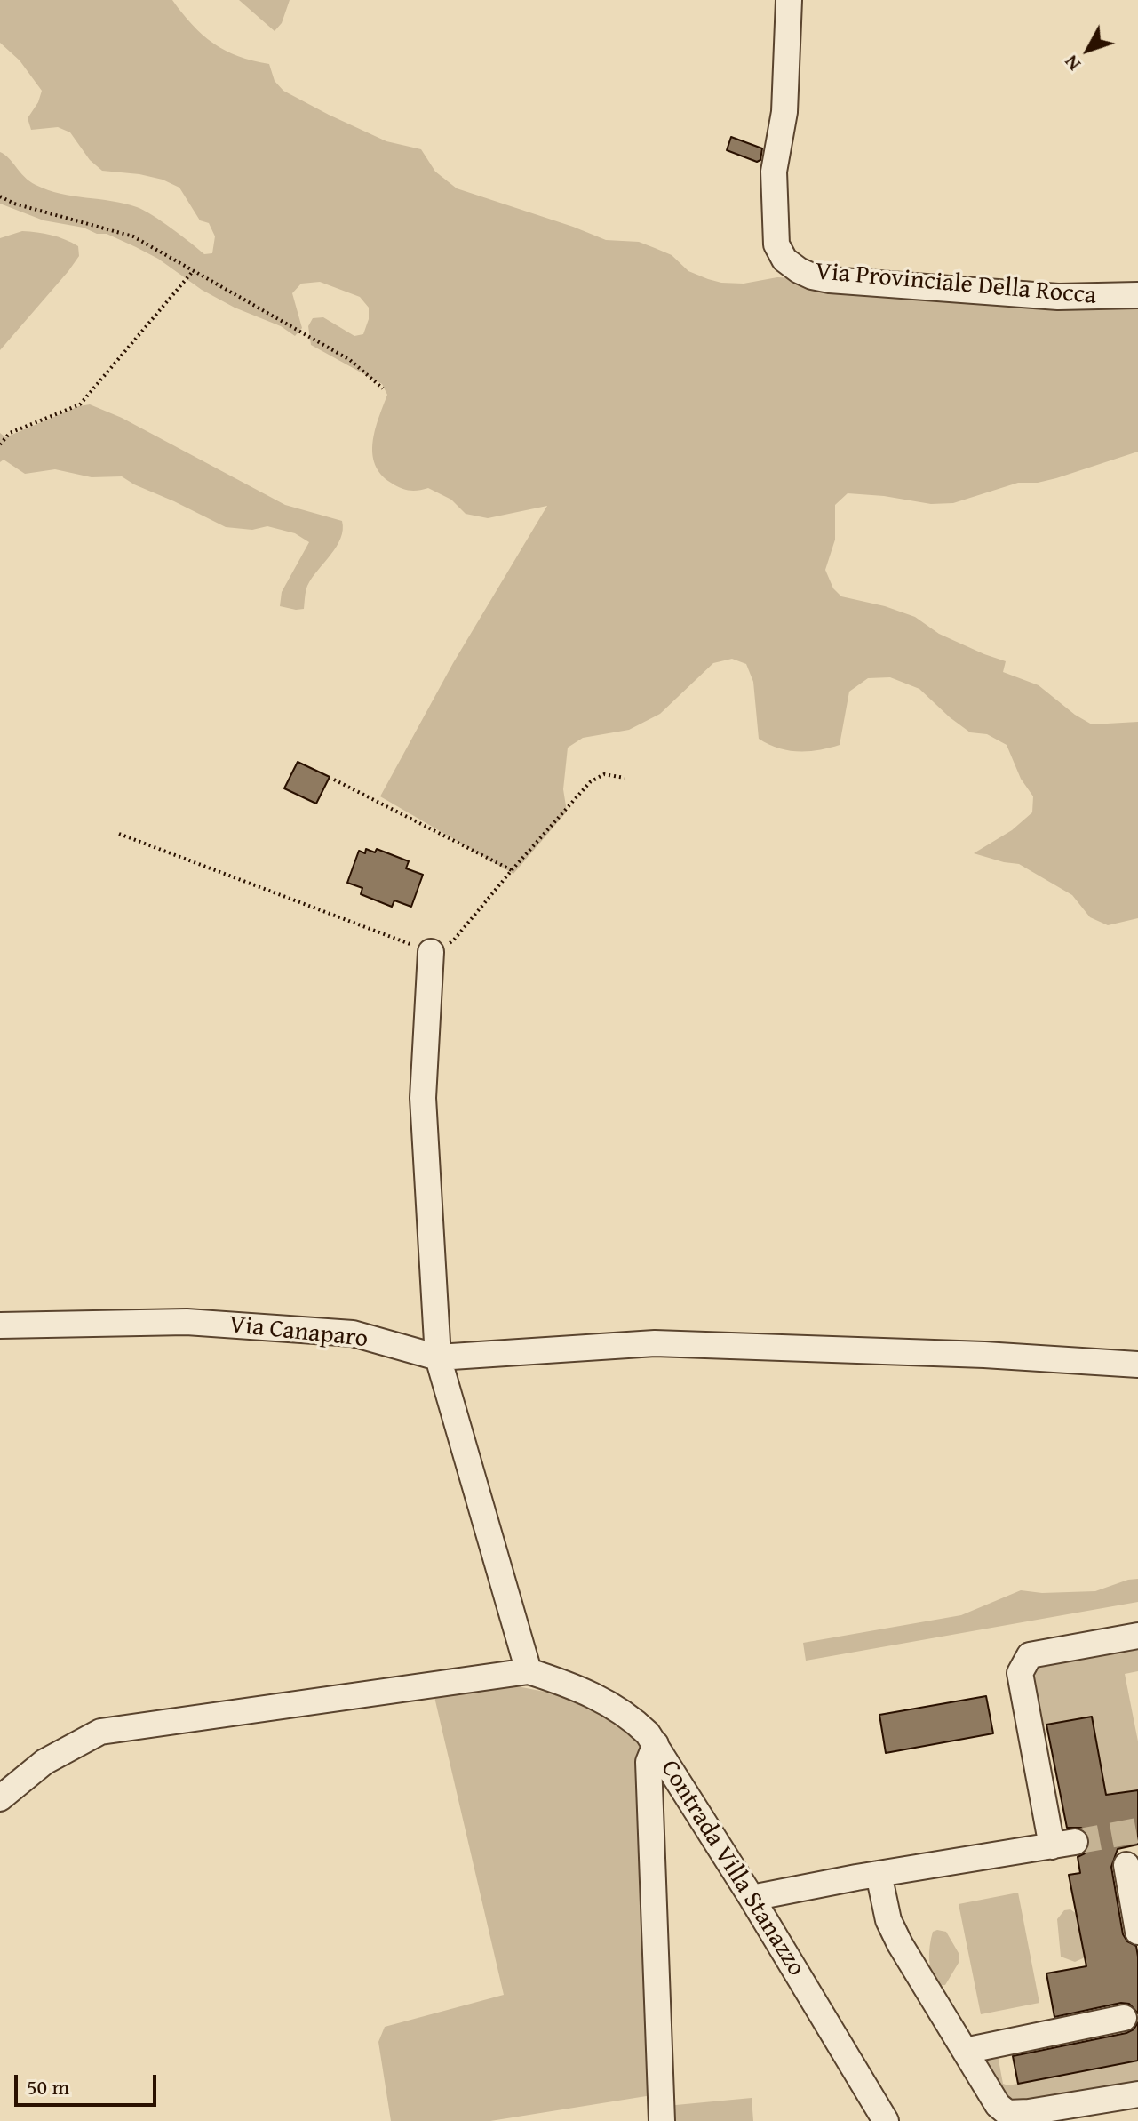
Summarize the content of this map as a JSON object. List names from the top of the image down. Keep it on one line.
{"streets":{"street":["Via Provinciale Della Rocca","Via Canaparo","Contrada Villa Stanazzo"]},"scale_bar":"50 m","north":"bottom left"}
